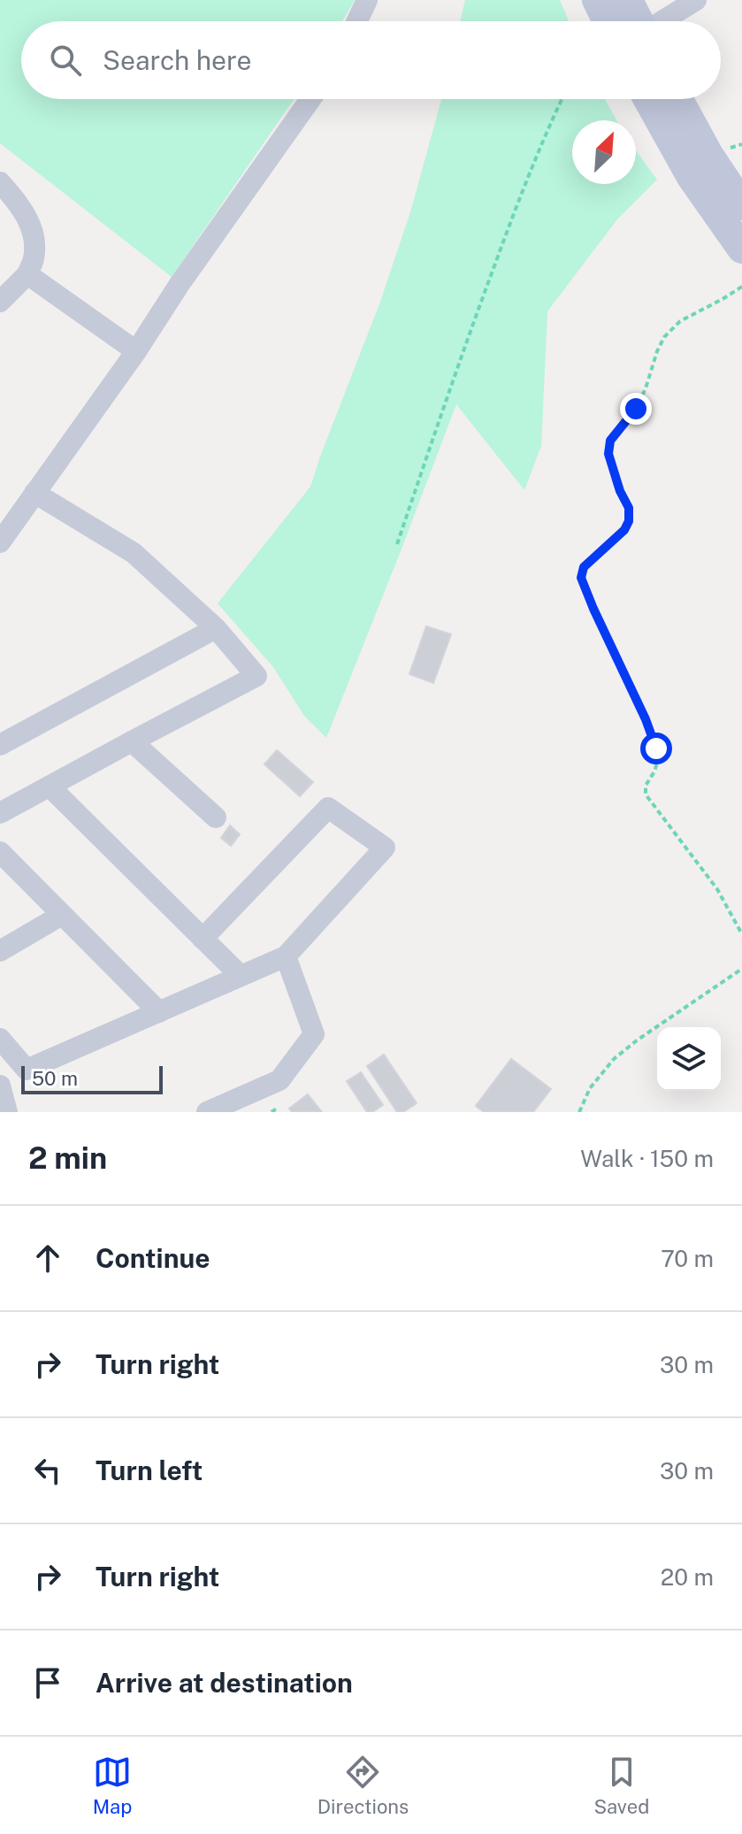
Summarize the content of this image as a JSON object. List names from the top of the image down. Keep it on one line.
{"scale_bar":"50 m","north":"top right","page":{"search":"Search here","scale":"50 m","heading":["2 min","Walk · 150 m"],"list":[["Continue","70 m"],["Turn right","30 m"],["Turn left","30 m"],["Turn right","20 m"],"Arrive at destination"],"nav":["Map","Directions","Saved"]}}
